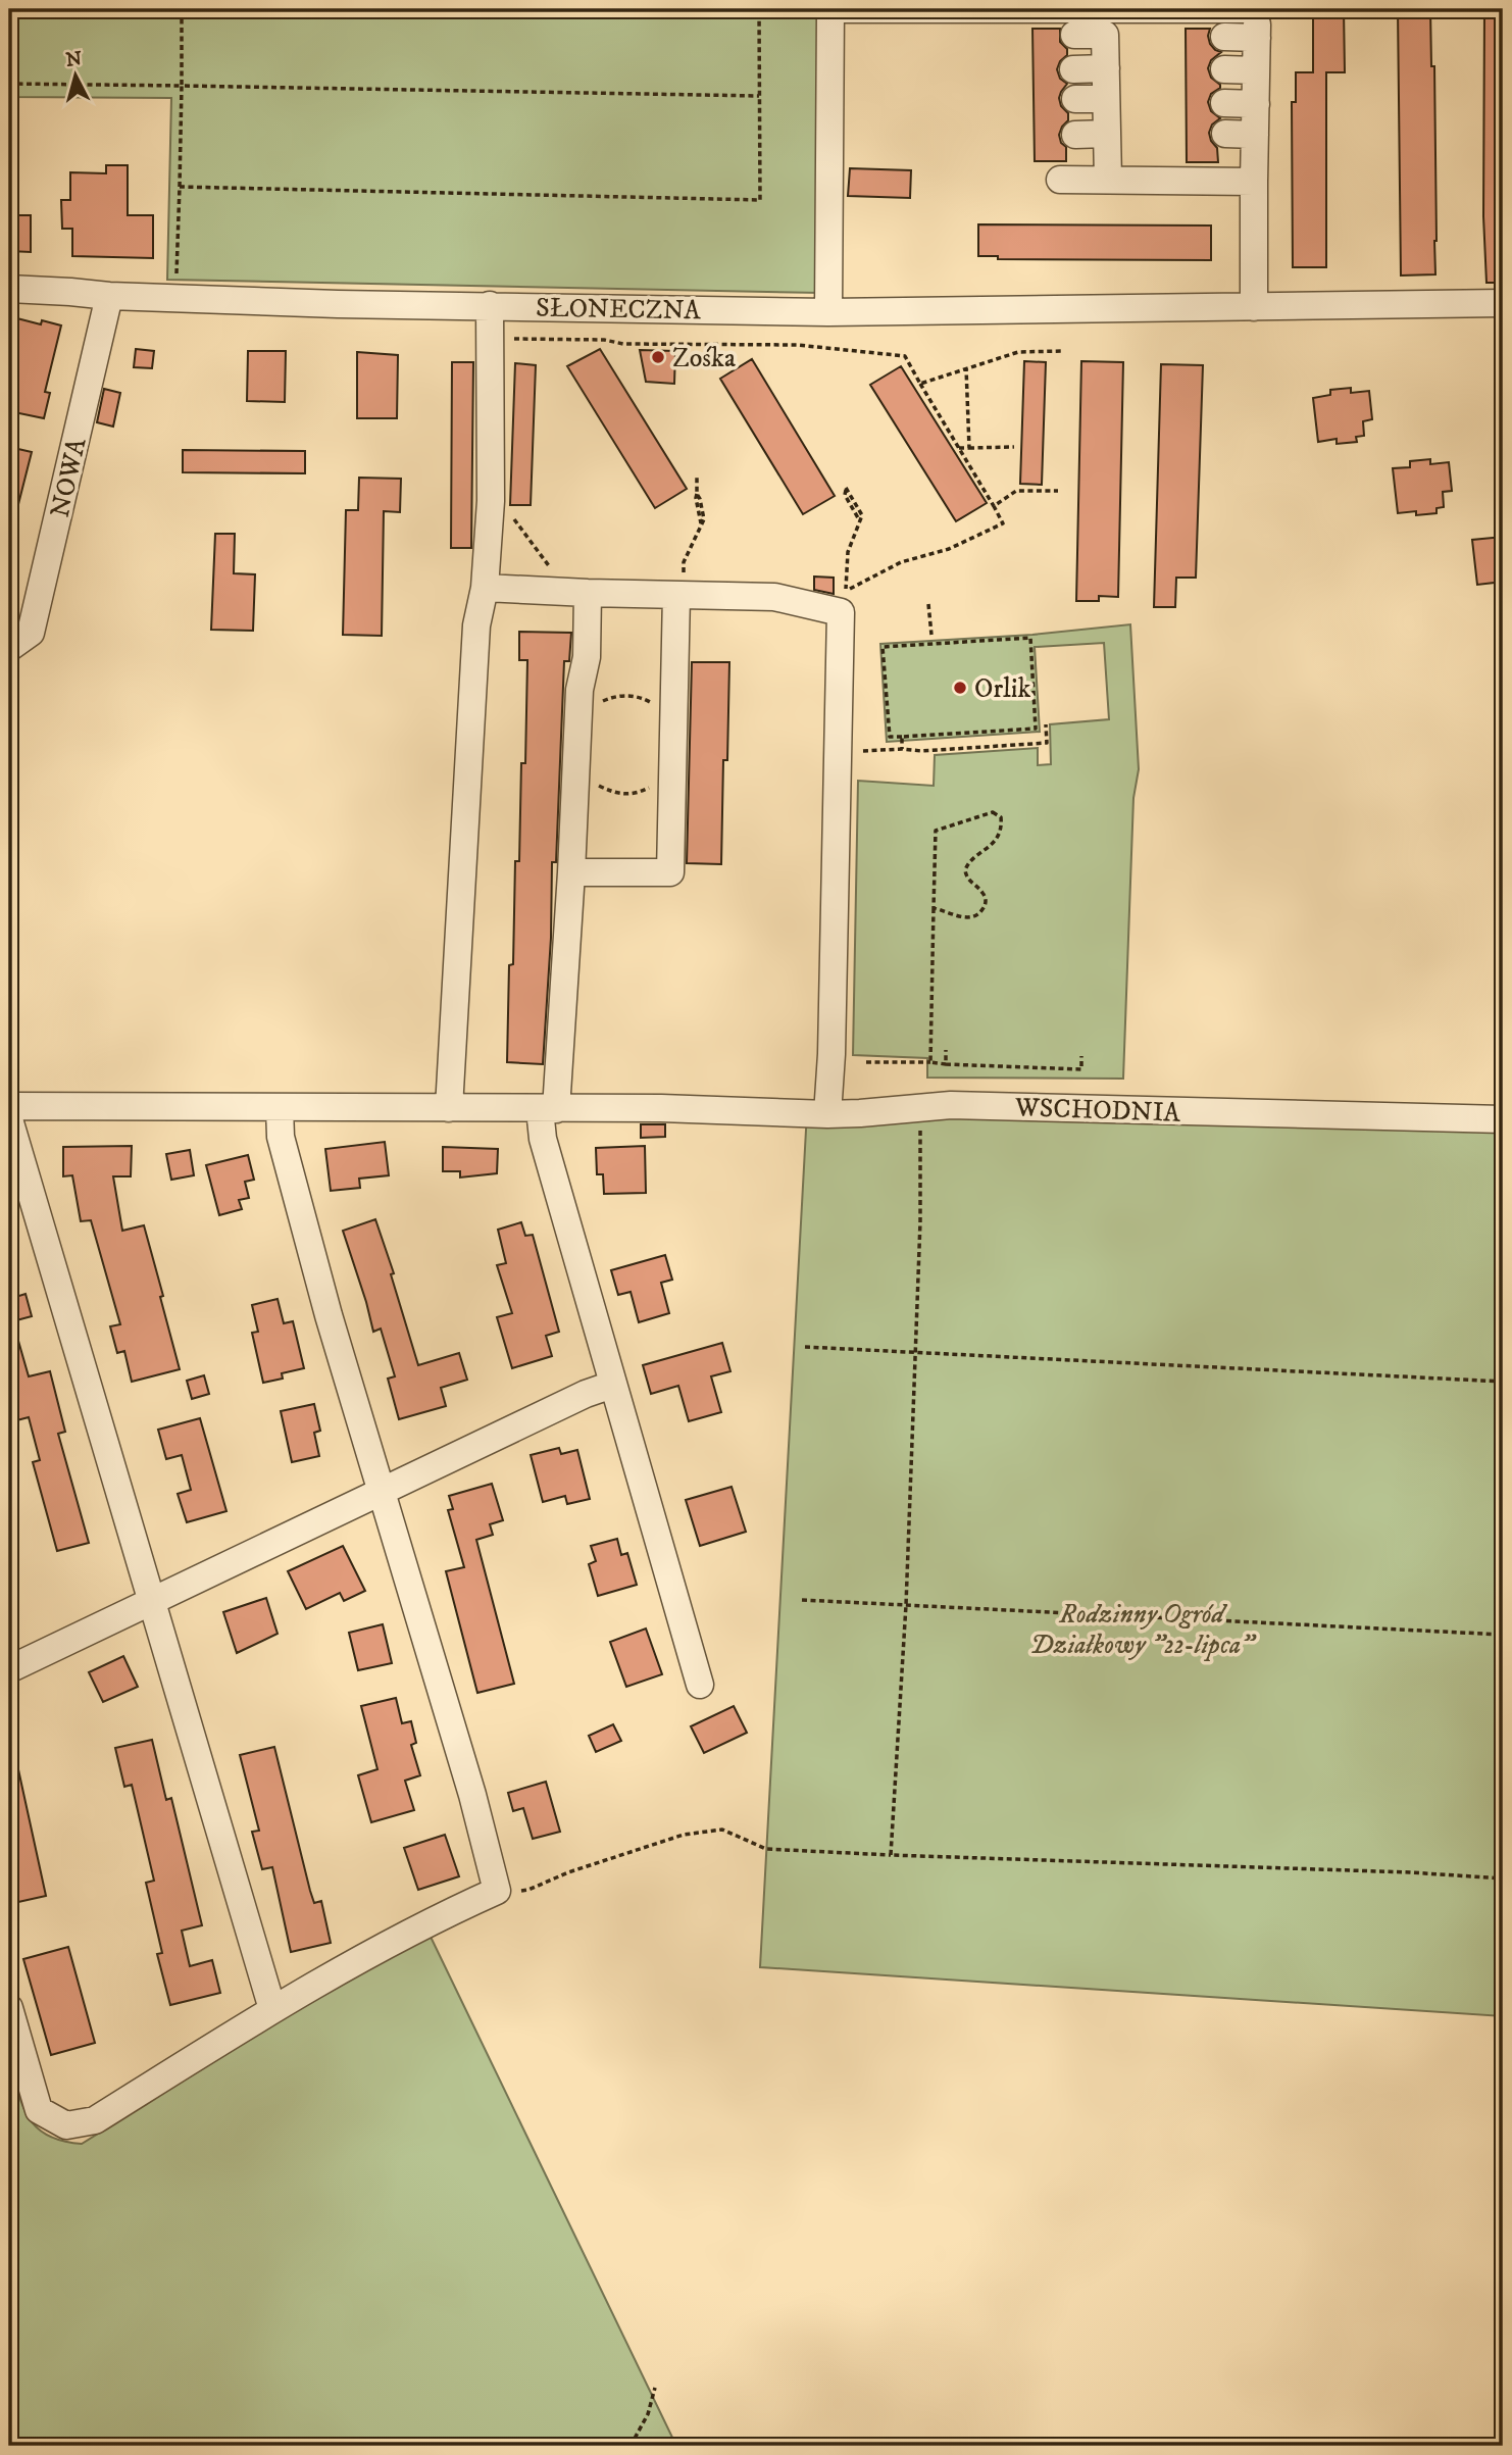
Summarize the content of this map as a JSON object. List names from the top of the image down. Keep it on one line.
{"streets":{"street":["SŁONECZNA","NOWA","WSCHODNIA"]},"crossings":[["SŁONECZNA","NOWA"]],"parks":["Rodzinny Ogród Działkowy \"22-lipca\""],"places":["Zośka","Orlik"],"north":"top"}
